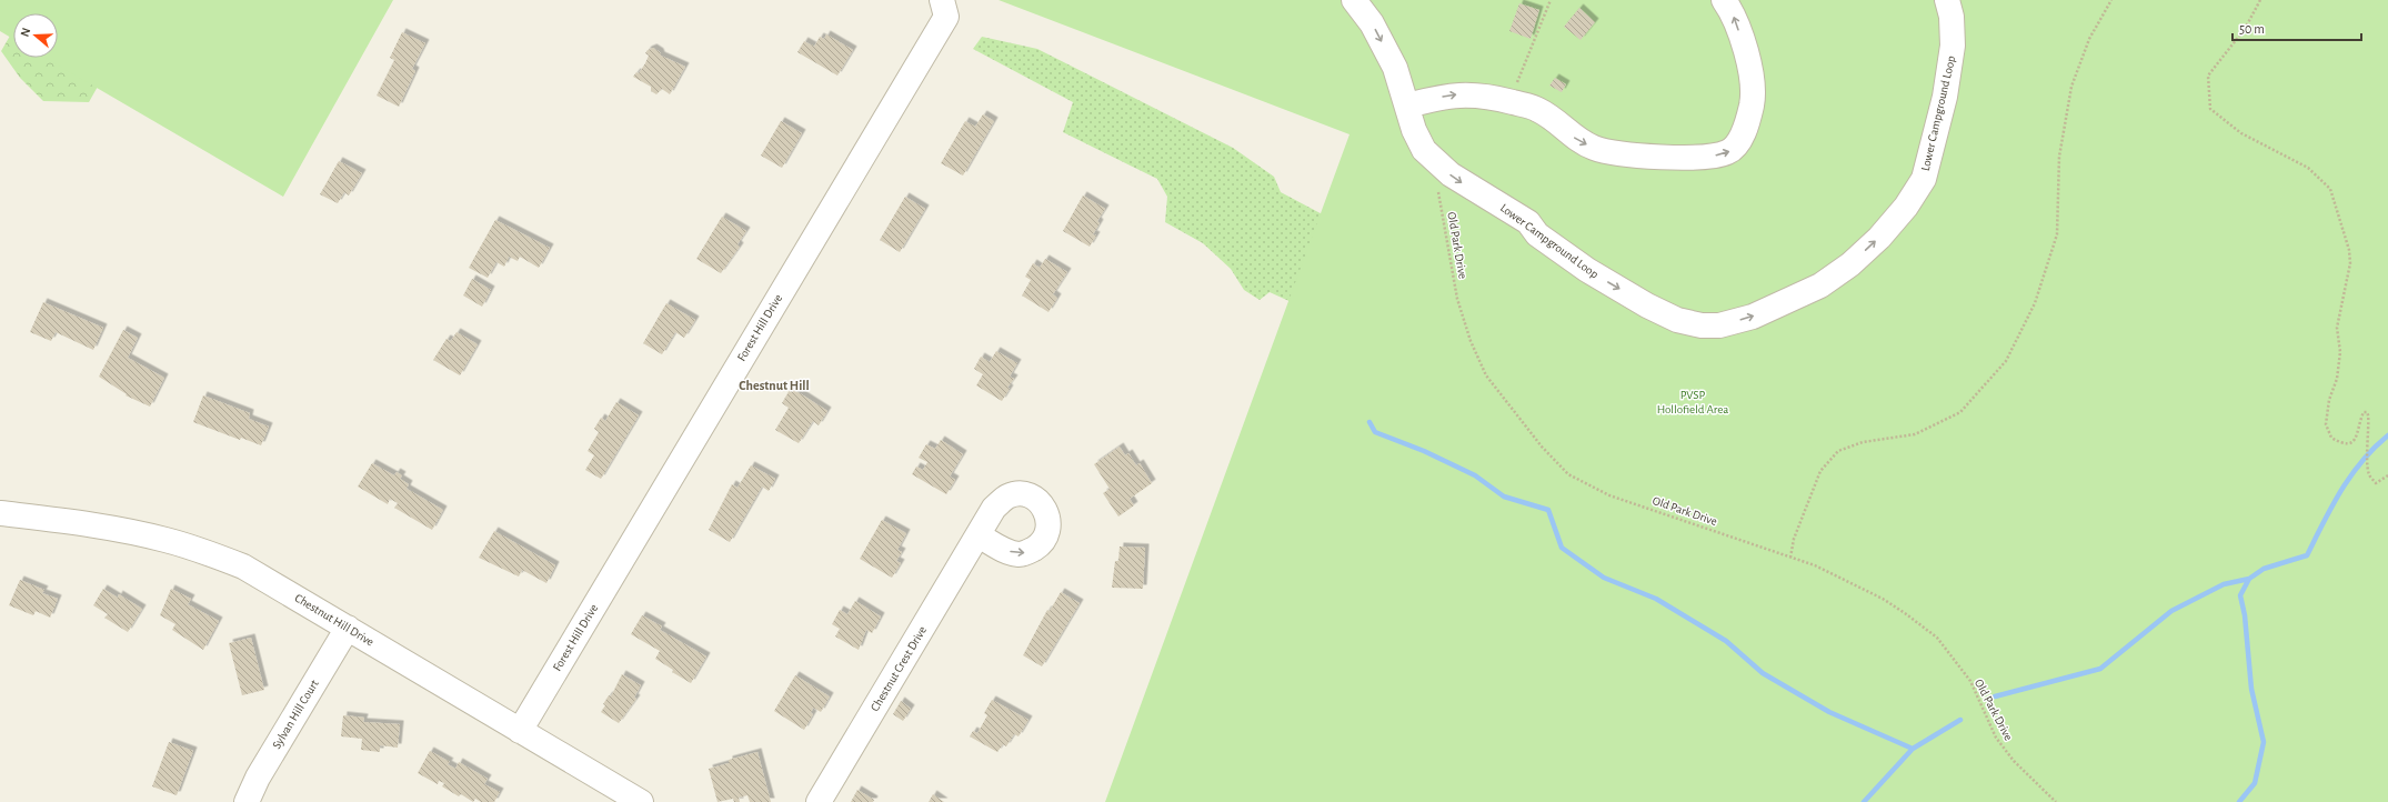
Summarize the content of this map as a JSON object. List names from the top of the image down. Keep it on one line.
{"streets":{"street":["Lower Campground Loop","Forest Hill Drive","Chestnut Hill Drive","Chestnut Crest Drive","Sylvan Hill Court"],"path":["Old Park Drive"]},"crossings":[["Forest Hill Drive","Chestnut Hill Drive"],["Chestnut Hill Drive","Sylvan Hill Court"]],"districts":["Chestnut Hill"],"parks":["PVSP Hollofield Area"],"scale_bar":"50 m","north":"left"}
